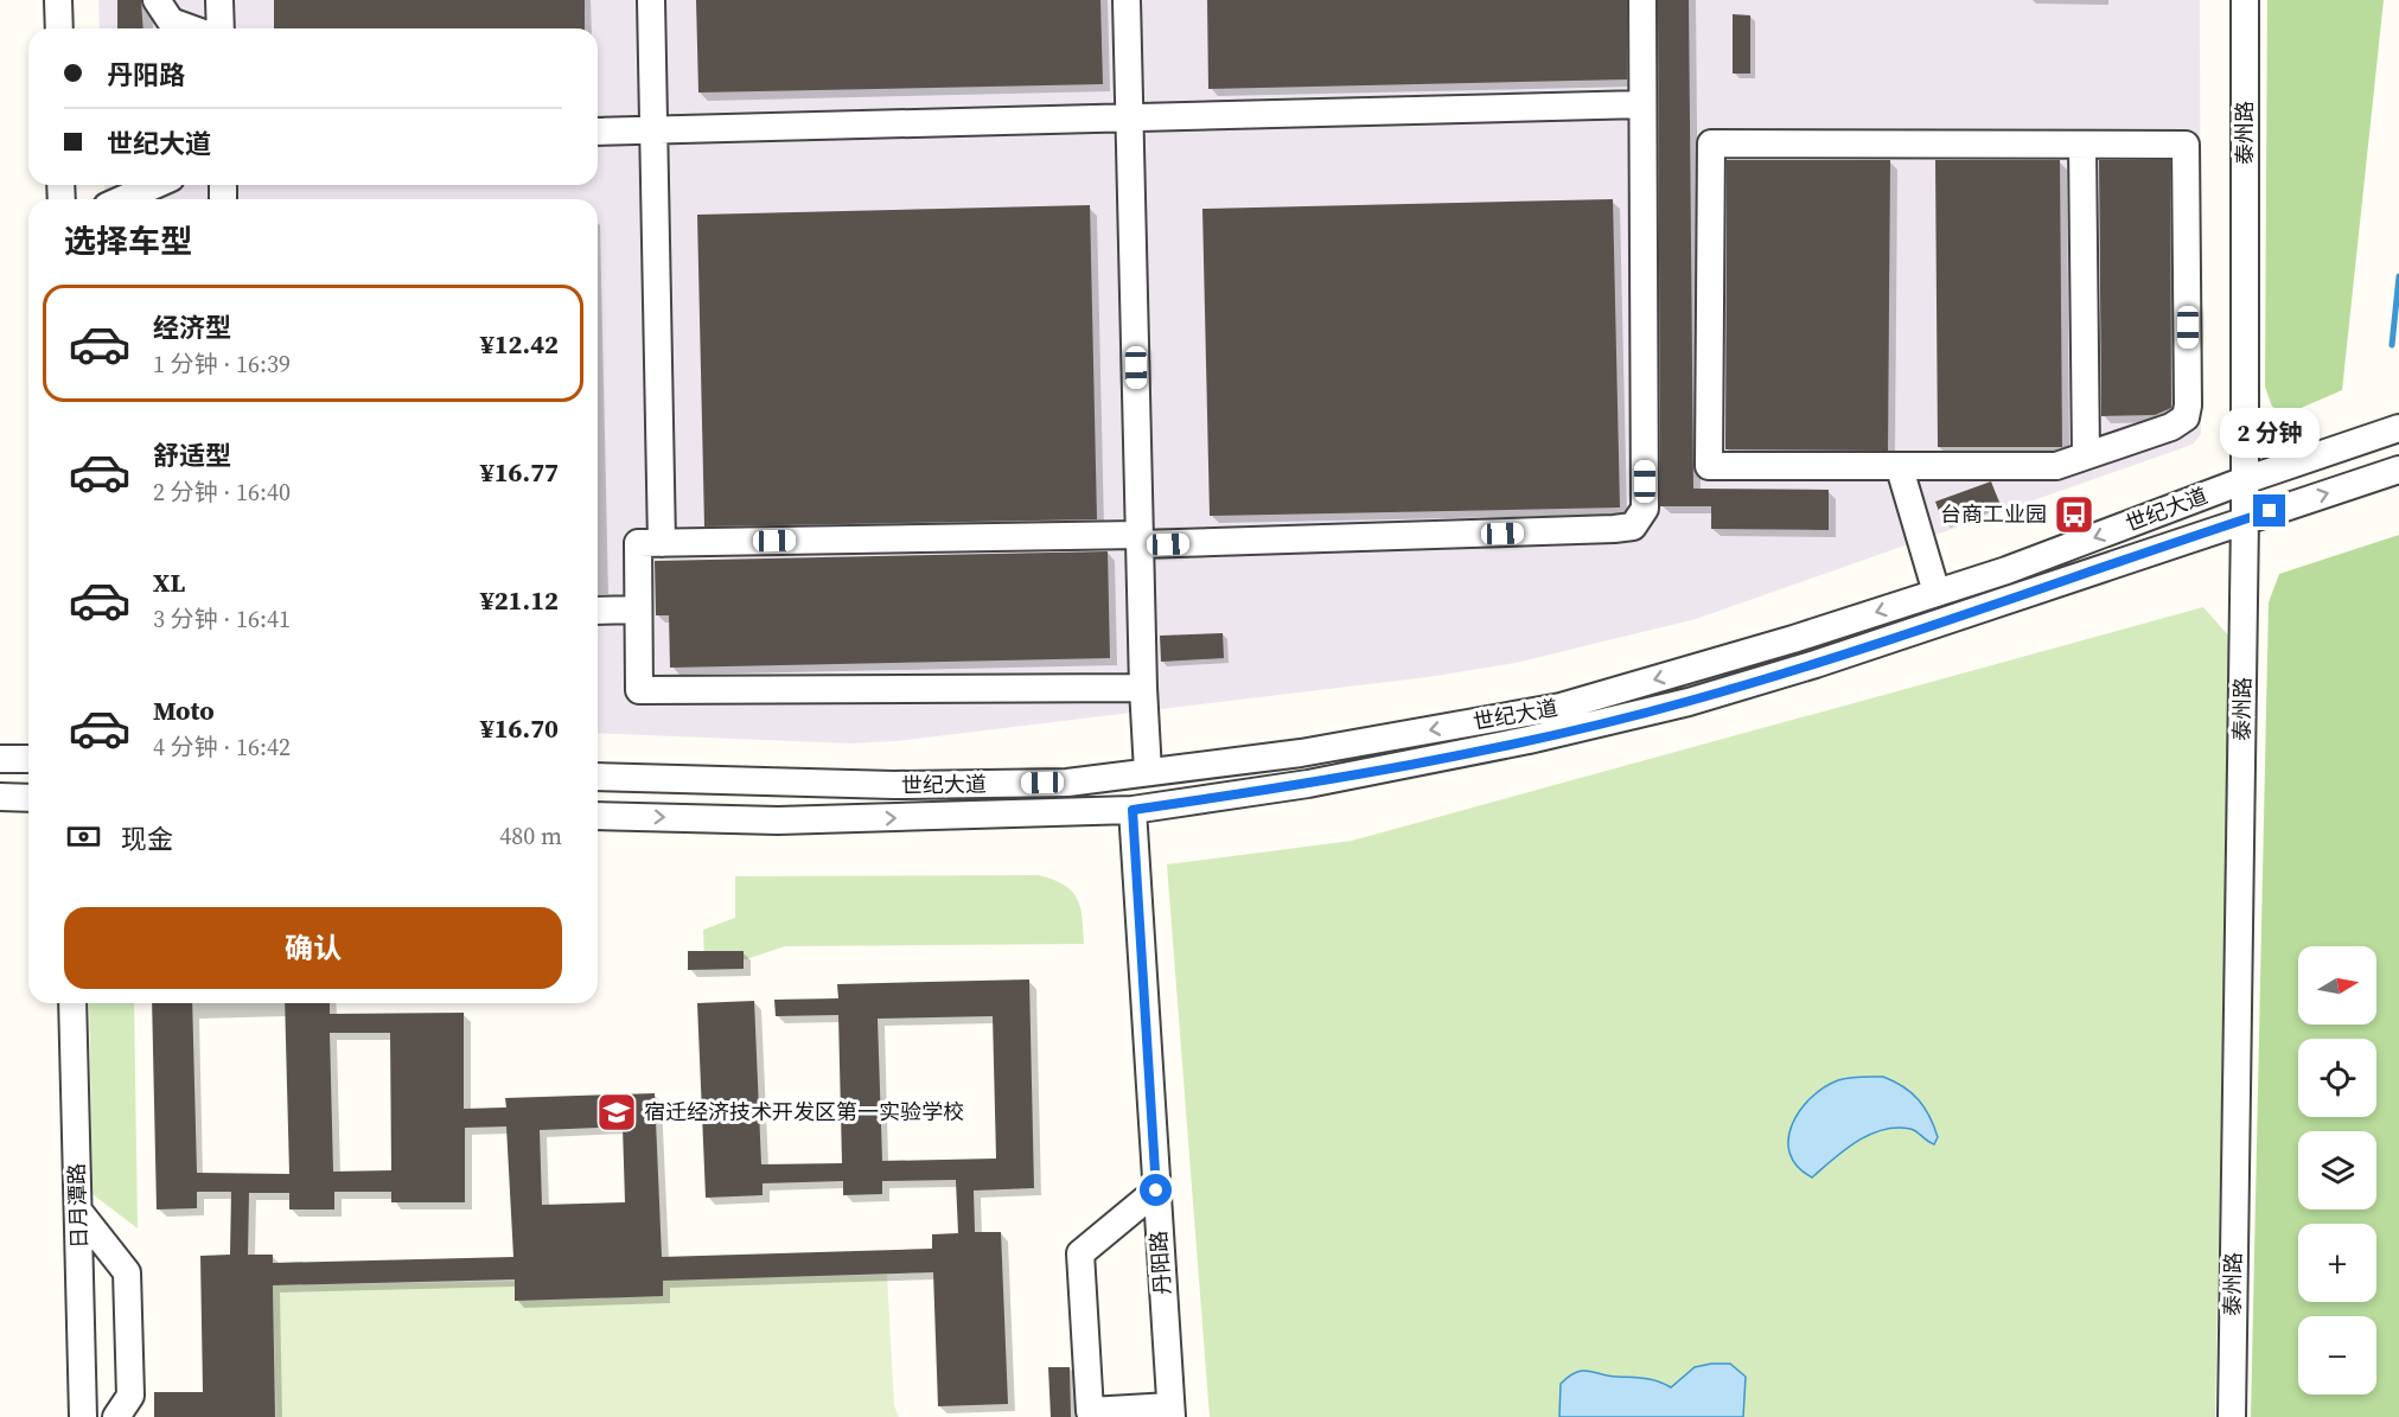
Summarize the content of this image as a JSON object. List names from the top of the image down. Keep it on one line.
{"streets":{"street":["泰州路","世纪大道","日月潭路","丹阳路"]},"crossings":[["泰州路","世纪大道"],["世纪大道","丹阳路"]],"places":{"bus stop":["台商工业园"],"school or university":["宿迁经济技术开发区第一实验学校"]},"north":"right","page":{"banner":["丹阳路","世纪大道"],"heading":"选择车型","list":[{"name":"经济型","note":"1 分钟 · 16:39","value":"¥12.42"},{"name":"舒适型","note":"2 分钟 · 16:40","value":"¥16.77"},{"name":"XL","note":"3 分钟 · 16:41","value":"¥21.12"},{"name":"Moto","note":"4 分钟 · 16:42","value":"¥16.70"}],"bubble":"2 分钟","pay":["现金","480 m"],"buttons":"确认","map_buttons":["+","−"]}}
